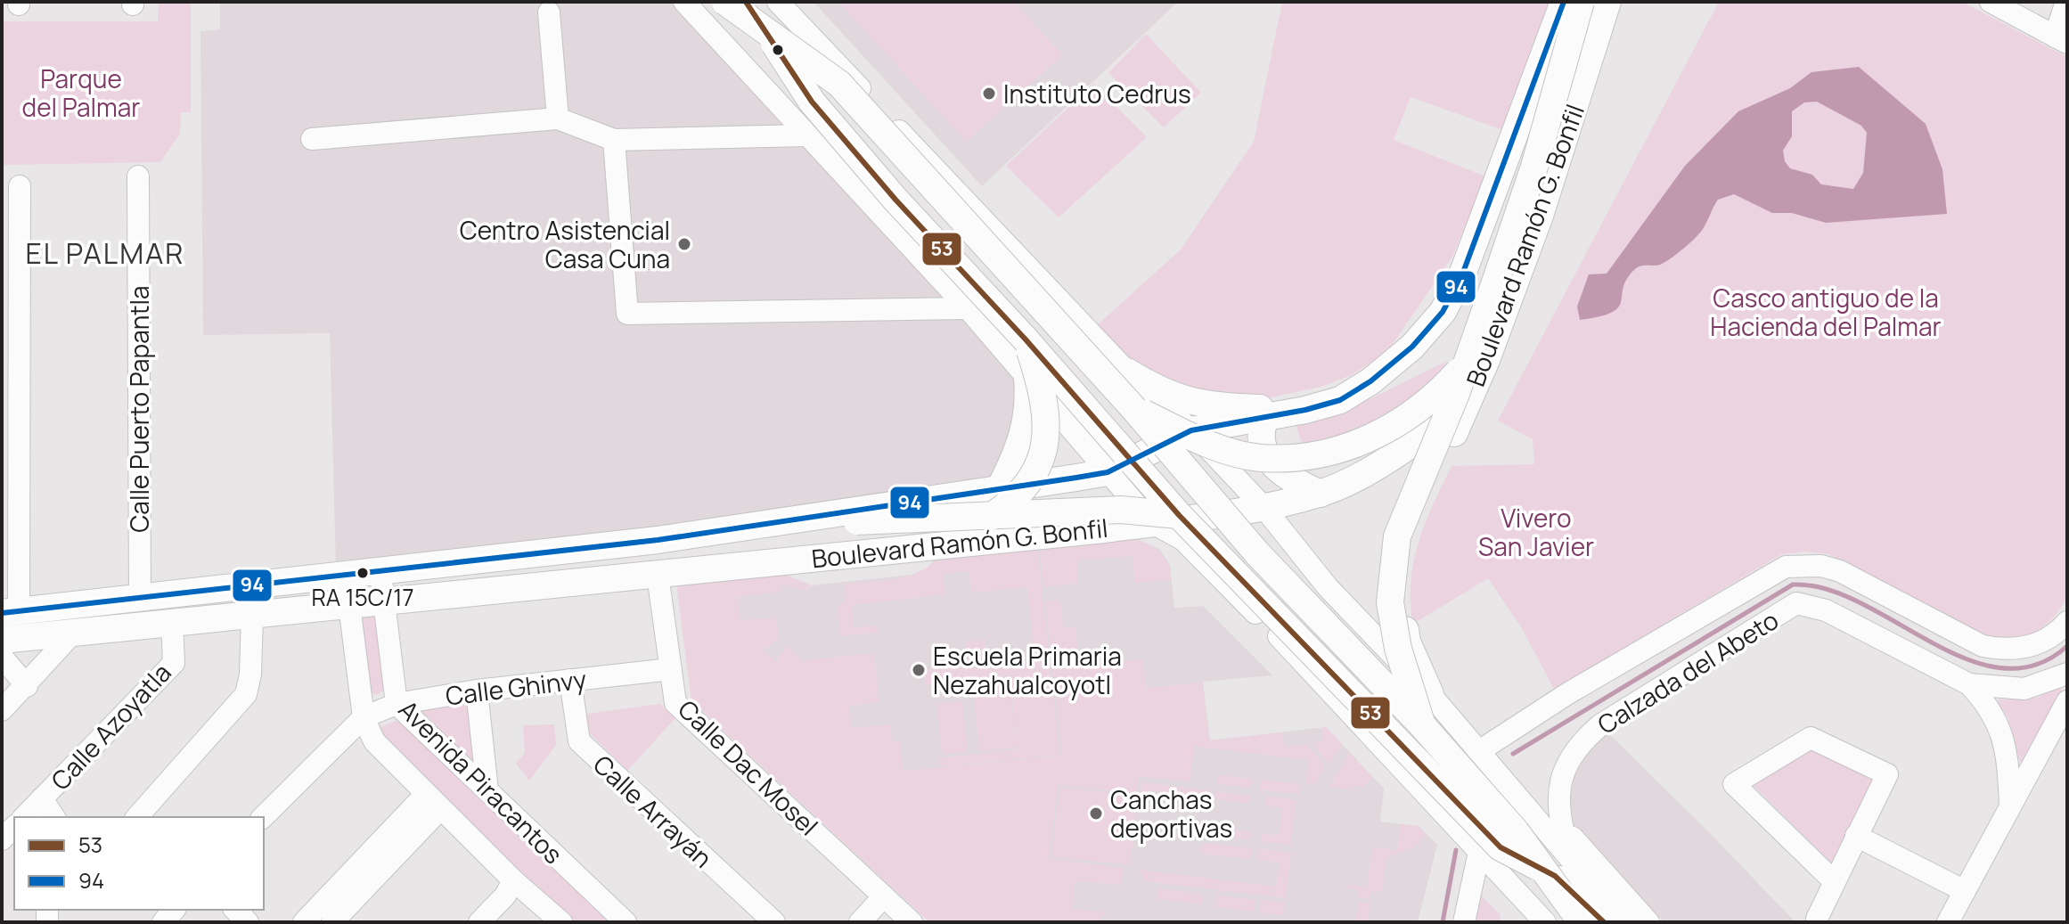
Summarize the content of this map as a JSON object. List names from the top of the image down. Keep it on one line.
{"streets":{"main road":["Boulevard Ramón G. Bonfil"],"street":["Calle Puerto Papantla","Calzada del Abeto","Calle Ghinvy","Calle Azoyatla","Calle Dac Mosel","Avenida Piracantos","Calle Arrayán"]},"crossings":[["Boulevard Ramón G. Bonfil","Calle Puerto Papantla"],["Boulevard Ramón G. Bonfil","Calle Azoyatla"],["Boulevard Ramón G. Bonfil","Calle Dac Mosel"],["Boulevard Ramón G. Bonfil","Avenida Piracantos"],["Calle Ghinvy","Calle Dac Mosel"],["Calle Ghinvy","Avenida Piracantos"],["Calle Ghinvy","Calle Arrayán"]],"districts":["EL PALMAR"],"parks":["Parque del Palmar","Casco antiguo de la Hacienda del Palmar","Vivero San Javier"],"places":["Instituto Cedrus","Centro Asistencial Casa Cuna","RA 15C/17","Escuela Primaria Nezahualcoyotl","Canchas deportivas"],"lines":["transit line 53","transit line 94"],"legend":["53","94"]}
